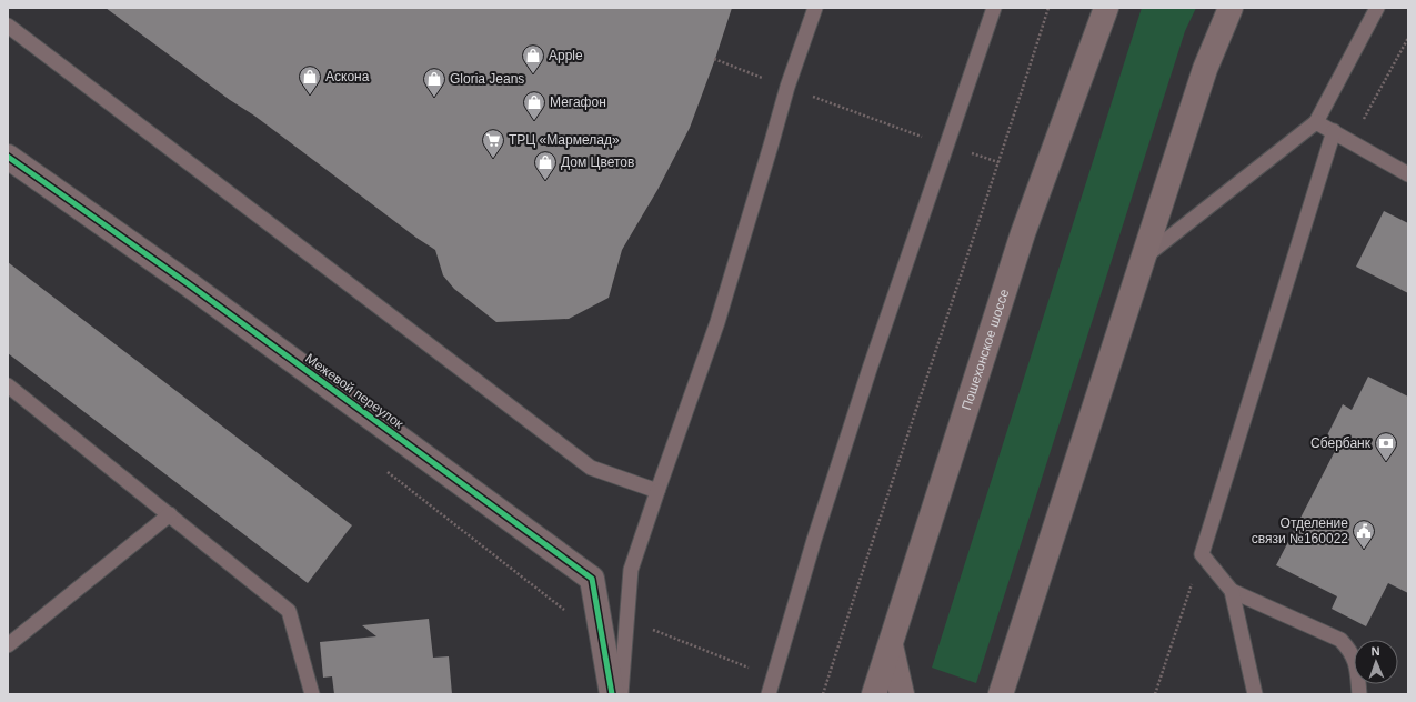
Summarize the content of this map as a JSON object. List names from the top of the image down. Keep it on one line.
{"streets":{"main road":["Пошехонское шоссе"],"street":["Межевой переулок"]},"places":{"shop":["Apple","Аскона","Gloria Jeans","Мегафон","Дом Цветов"],"supermarket":["ТРЦ «Мармелад»"],"bank":["Сбербанк"],"public building":["Отделение связи №160022"]},"north":"top"}
